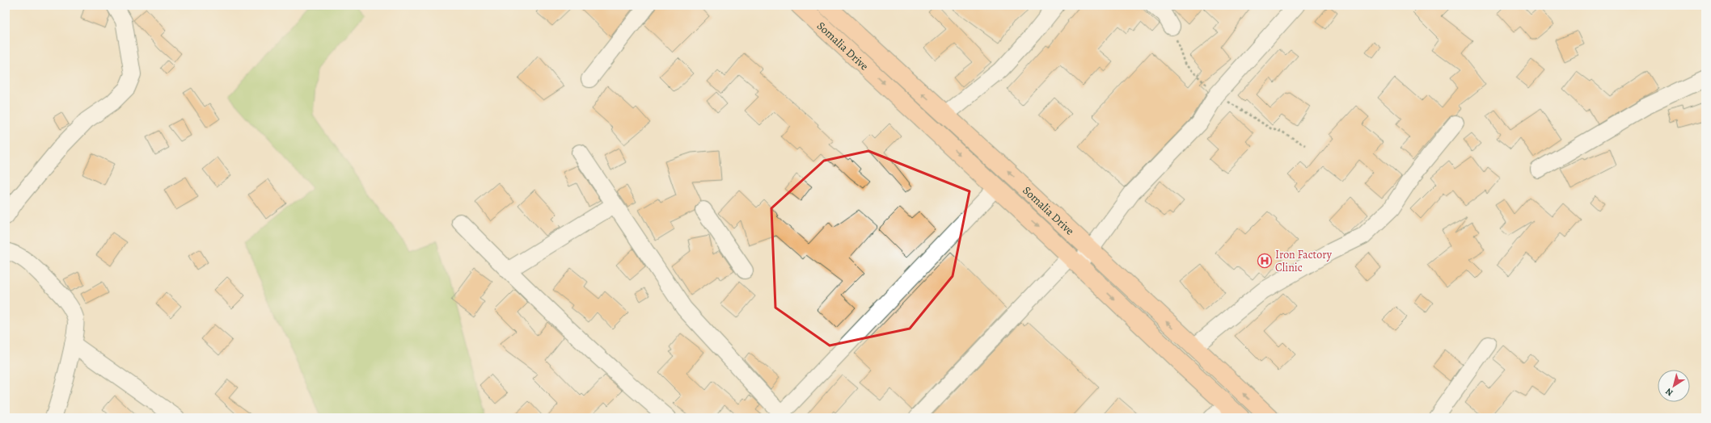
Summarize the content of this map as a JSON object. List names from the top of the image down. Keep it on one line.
{"streets":{"main road":["Somalia Drive"]},"places":{"hospital":["Iron Factory Clinic"]},"north":"bottom left"}
